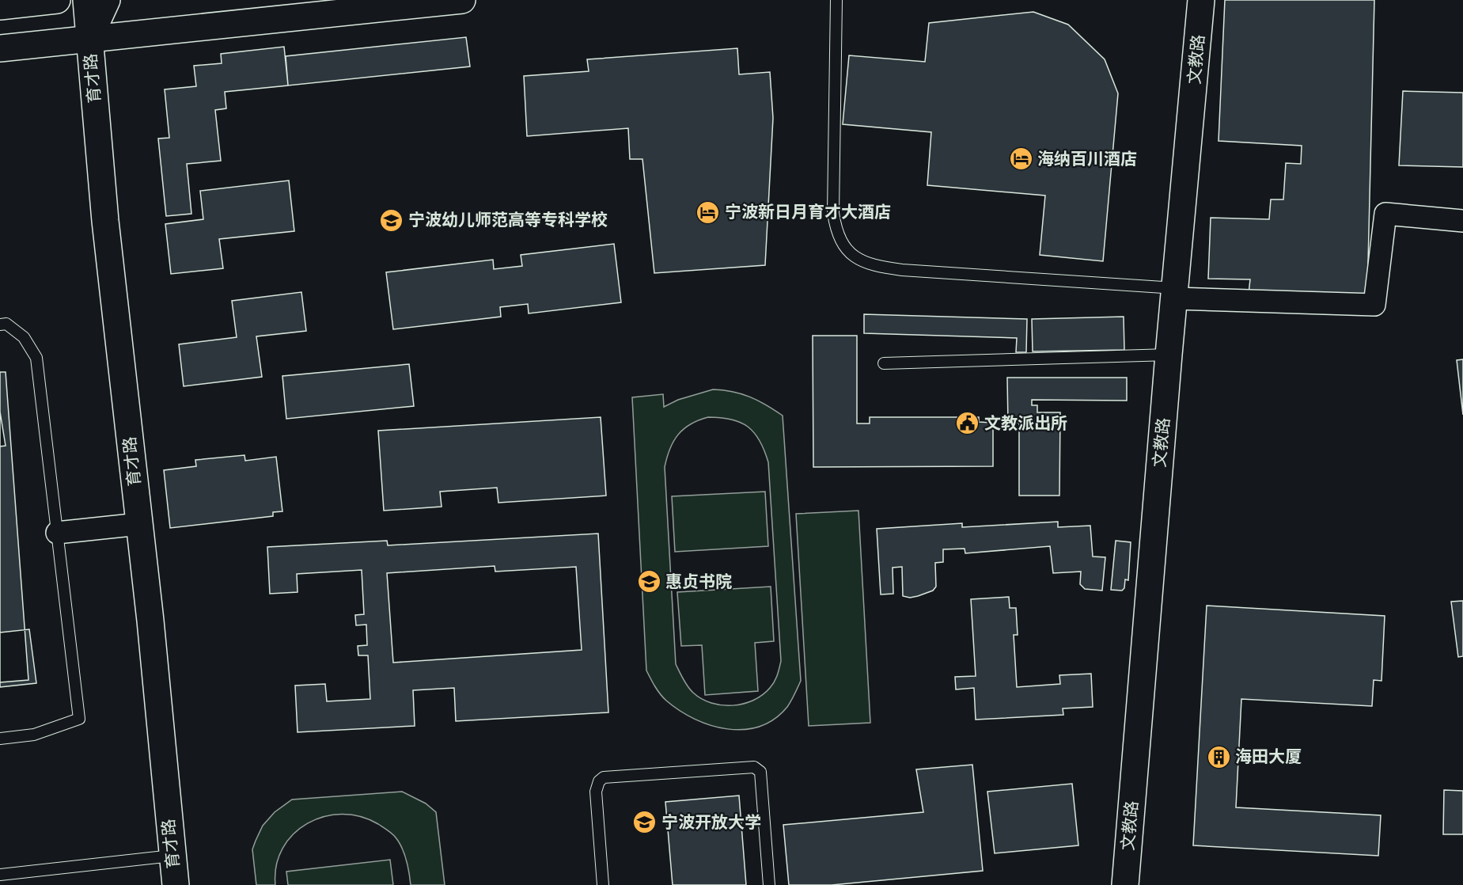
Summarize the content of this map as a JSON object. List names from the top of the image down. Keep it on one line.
{"streets":{"main road":["文教路","育才路"]},"places":{"hotel":["海纳百川酒店","宁波新日月育才大酒店"],"school or university":["宁波幼儿师范高等专科学校","惠贞书院","宁波开放大学"],"public building":["文教派出所"],"building":["海田大厦"]}}
